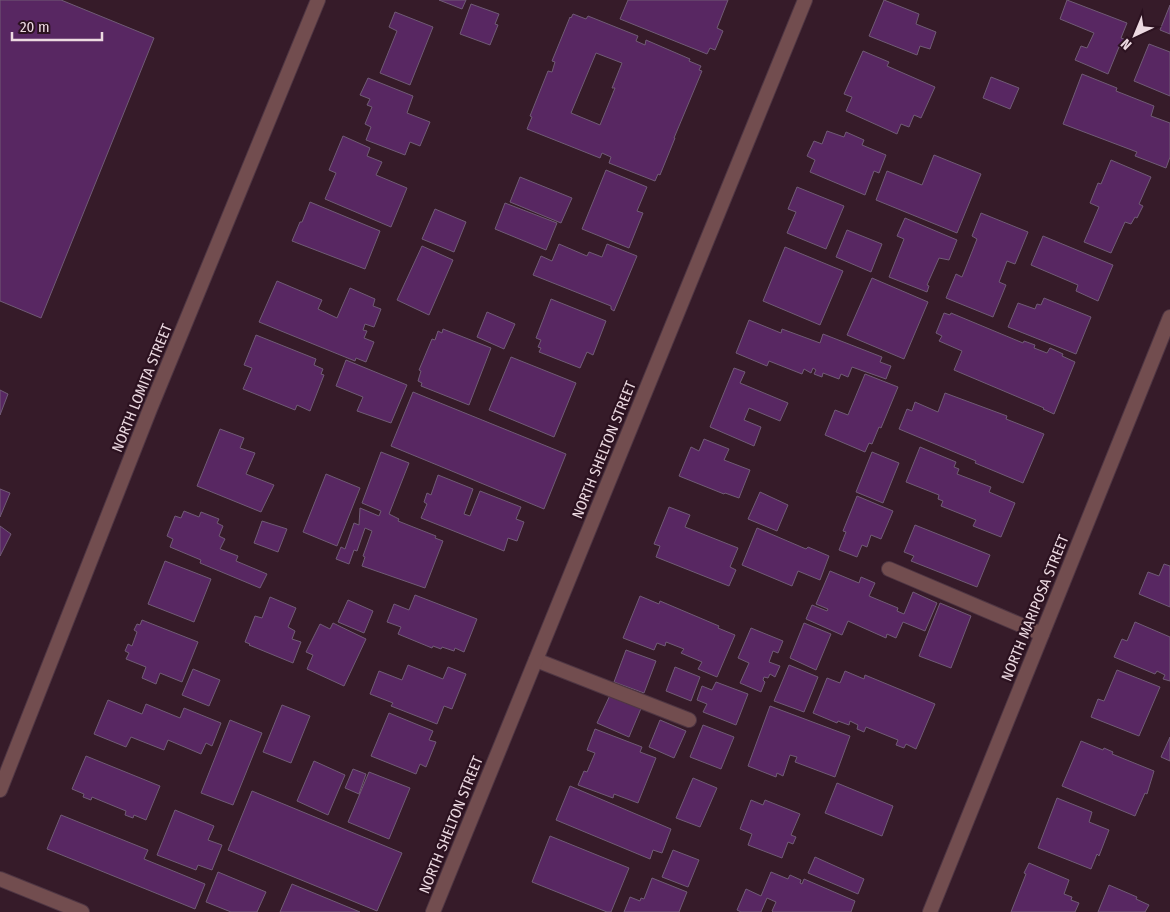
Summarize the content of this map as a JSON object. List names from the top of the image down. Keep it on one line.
{"streets":{"street":["NORTH LOMITA STREET","NORTH SHELTON STREET","NORTH MARIPOSA STREET"]},"scale_bar":"20 m","north":"bottom left"}
